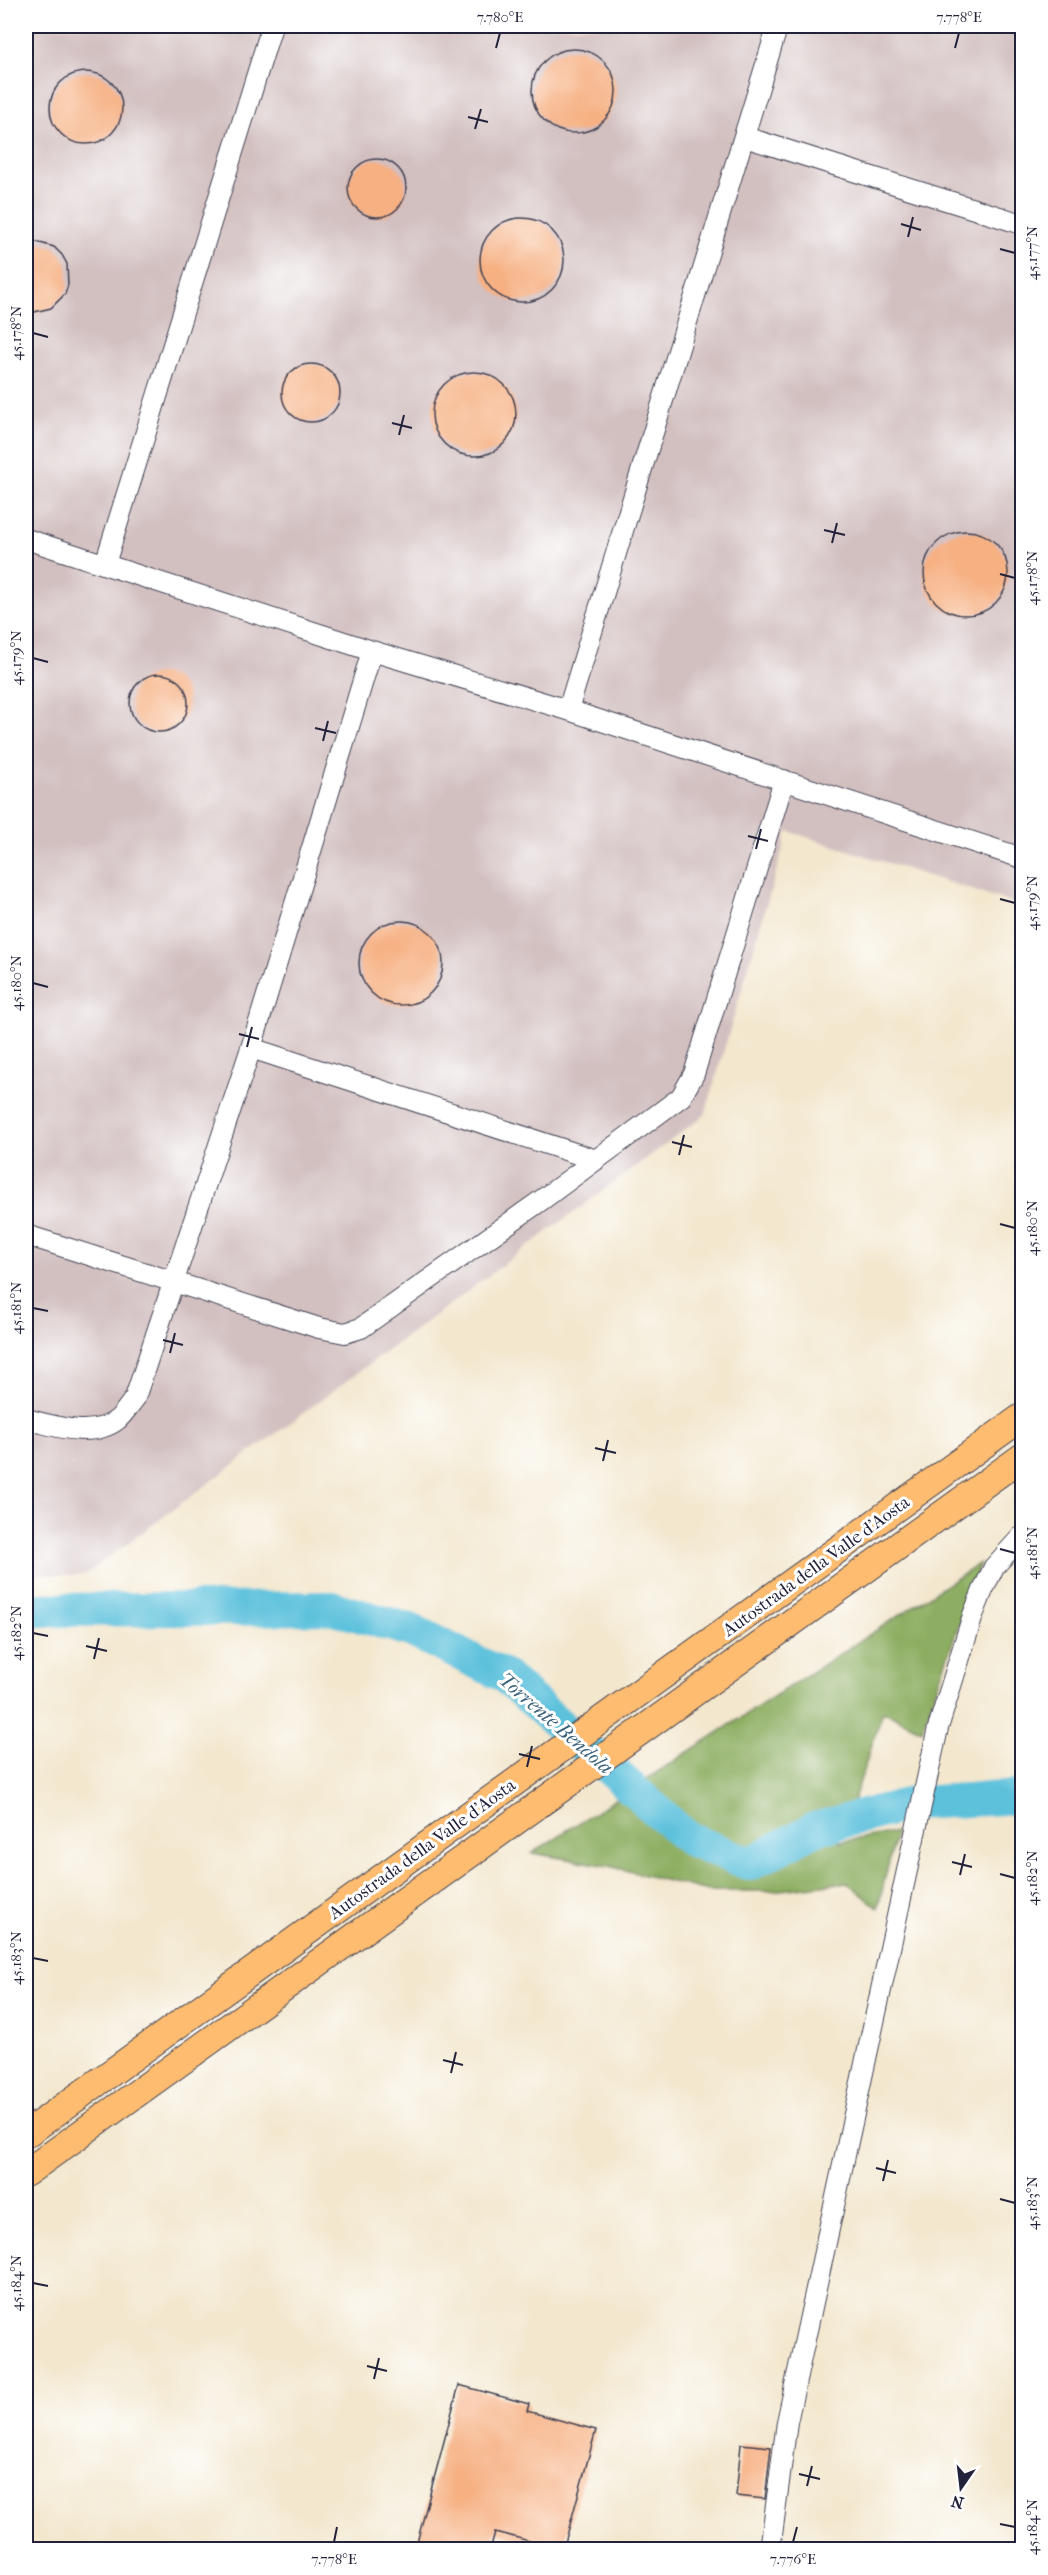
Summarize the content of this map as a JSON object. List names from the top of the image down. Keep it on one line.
{"streets":{"highway":["Autostrada della Valle d'Aosta"]},"water":["Torrente Bendola"],"north":"bottom","coordinates":["7.780°E","7.778°E","45.177°N","45.178°N","45.179°N","45.180°N","45.181°N","45.182°N","45.183°N","45.184°N","7.776°E"]}
